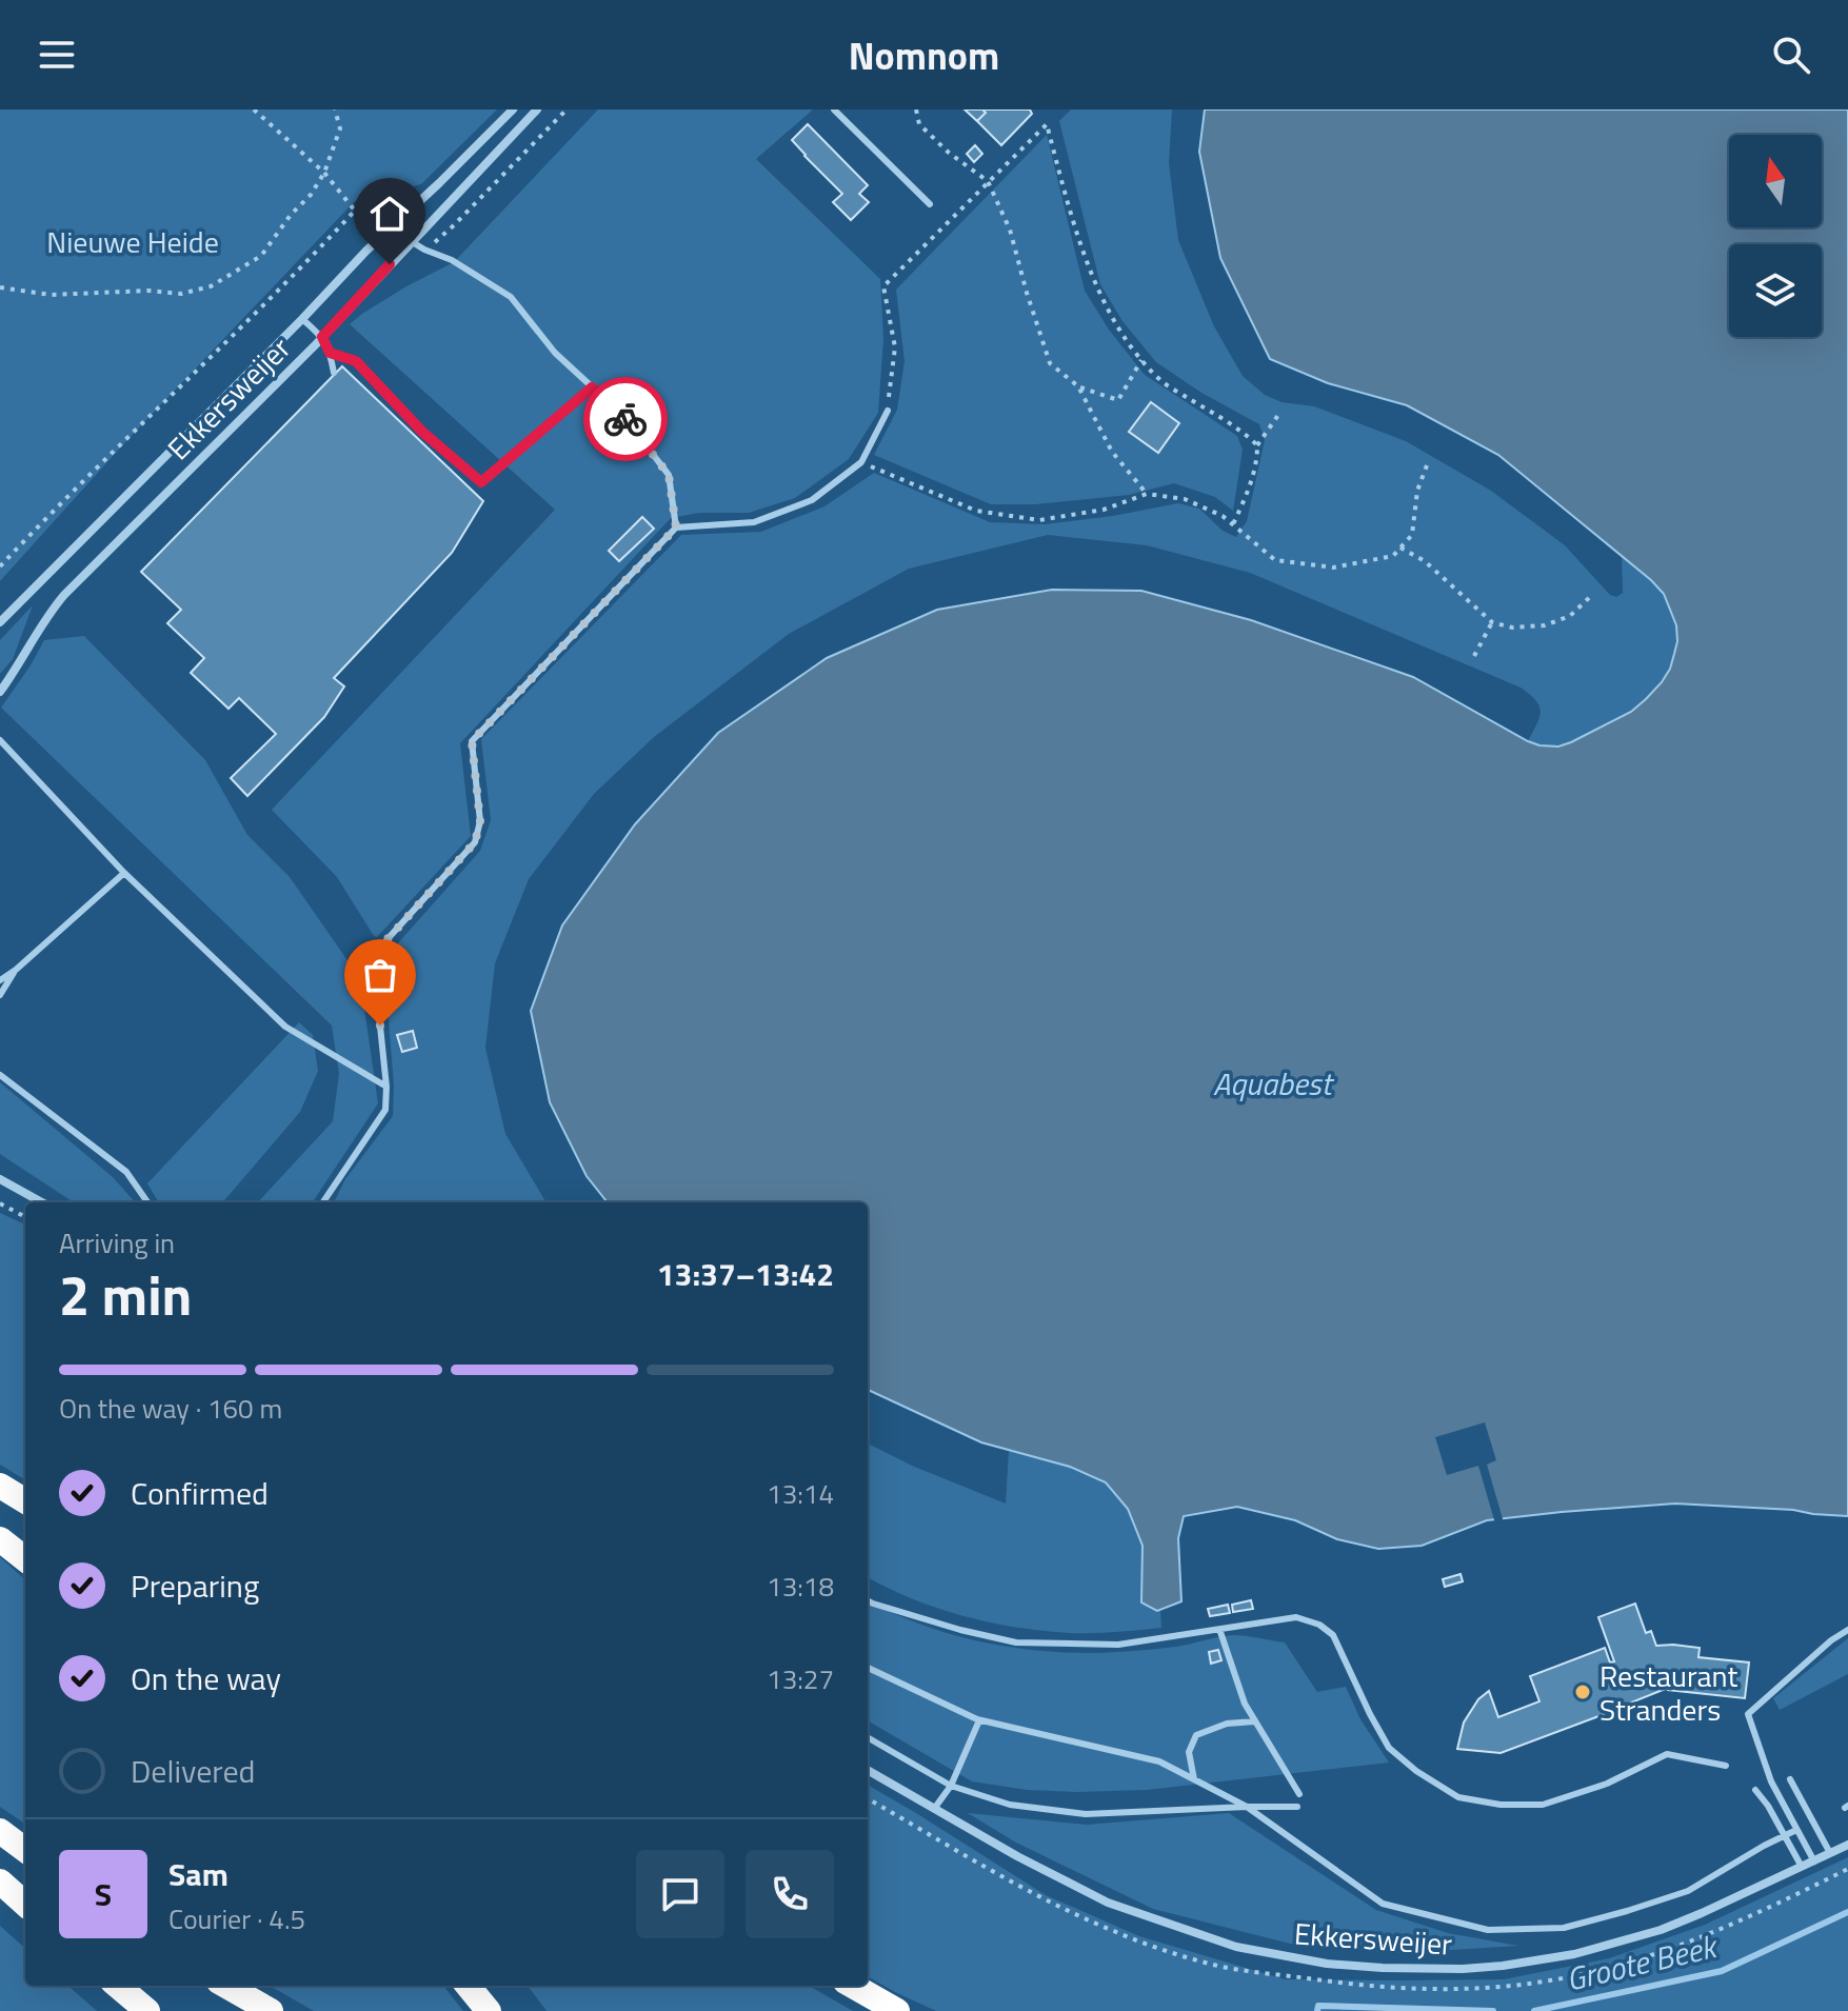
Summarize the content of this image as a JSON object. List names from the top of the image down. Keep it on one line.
{"streets":{"street":["Ekkersweijer"]},"water":["Aquabest","Groote Beek"],"parks":["Nieuwe Heide"],"places":["Restaurant Stranders"],"north":"top","page":{"header":"Nomnom","heading":["2 min","Arriving in","13:37–13:42"],"panel":["Sam","Courier · 4.5"],"bar":"On the way · 160 m","list":[["Confirmed","13:14"],["Preparing","13:18"],["On the way","13:27"],"Delivered"],"round":"S"}}
